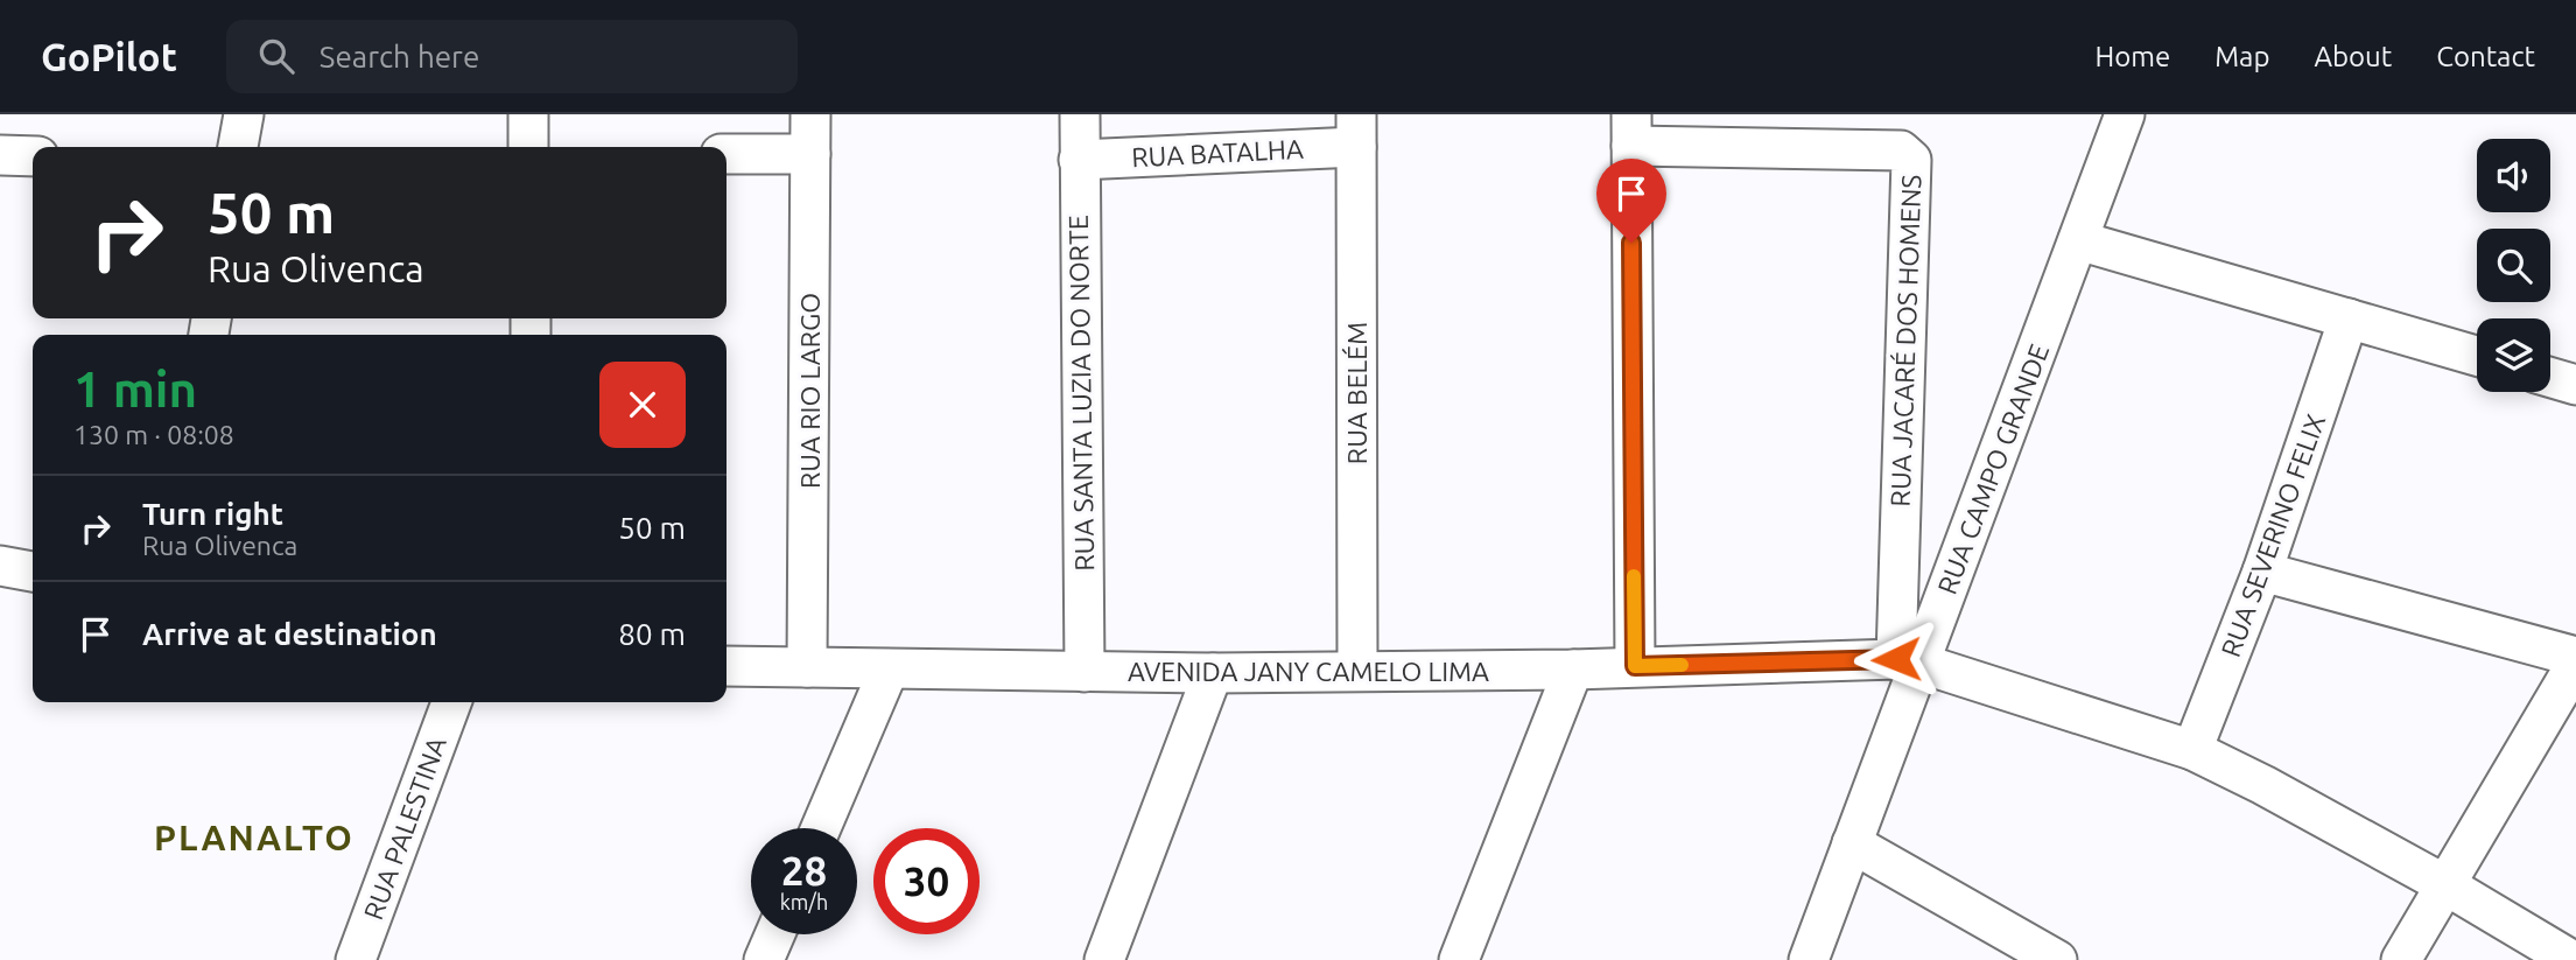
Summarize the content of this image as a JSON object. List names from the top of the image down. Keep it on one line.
{"streets":{"street":["RUA BATALHA","RUA JACARÉ DOS HOMENS","RUA RIO LARGO","RUA SANTA LUZIA DO NORTE","RUA BELÉM","RUA CAMPO GRANDE","RUA SEVERINO FELIX","AVENIDA JANY CAMELO LIMA","RUA PALESTINA"]},"crossings":[["RUA BATALHA","RUA SANTA LUZIA DO NORTE"],["RUA BATALHA","RUA BELÉM"],["RUA JACARÉ DOS HOMENS","RUA CAMPO GRANDE"],["RUA JACARÉ DOS HOMENS","AVENIDA JANY CAMELO LIMA"],["RUA RIO LARGO","AVENIDA JANY CAMELO LIMA"],["RUA SANTA LUZIA DO NORTE","AVENIDA JANY CAMELO LIMA"],["RUA BELÉM","AVENIDA JANY CAMELO LIMA"],["RUA CAMPO GRANDE","AVENIDA JANY CAMELO LIMA"],["RUA SEVERINO FELIX","AVENIDA JANY CAMELO LIMA"]],"districts":["PLANALTO"],"page":{"header":"GoPilot","search":"Search here","nav":["Home","Map","About","Contact"],"turn":["50 m","Rua Olivenca"],"heading":["1 min","130 m · 08:08"],"list":[{"name":"Turn right","note":"Rua Olivenca","value":"50 m"},{"name":"Arrive at destination","value":"80 m"}],"speed":"28 km/h","limit":"30"}}
